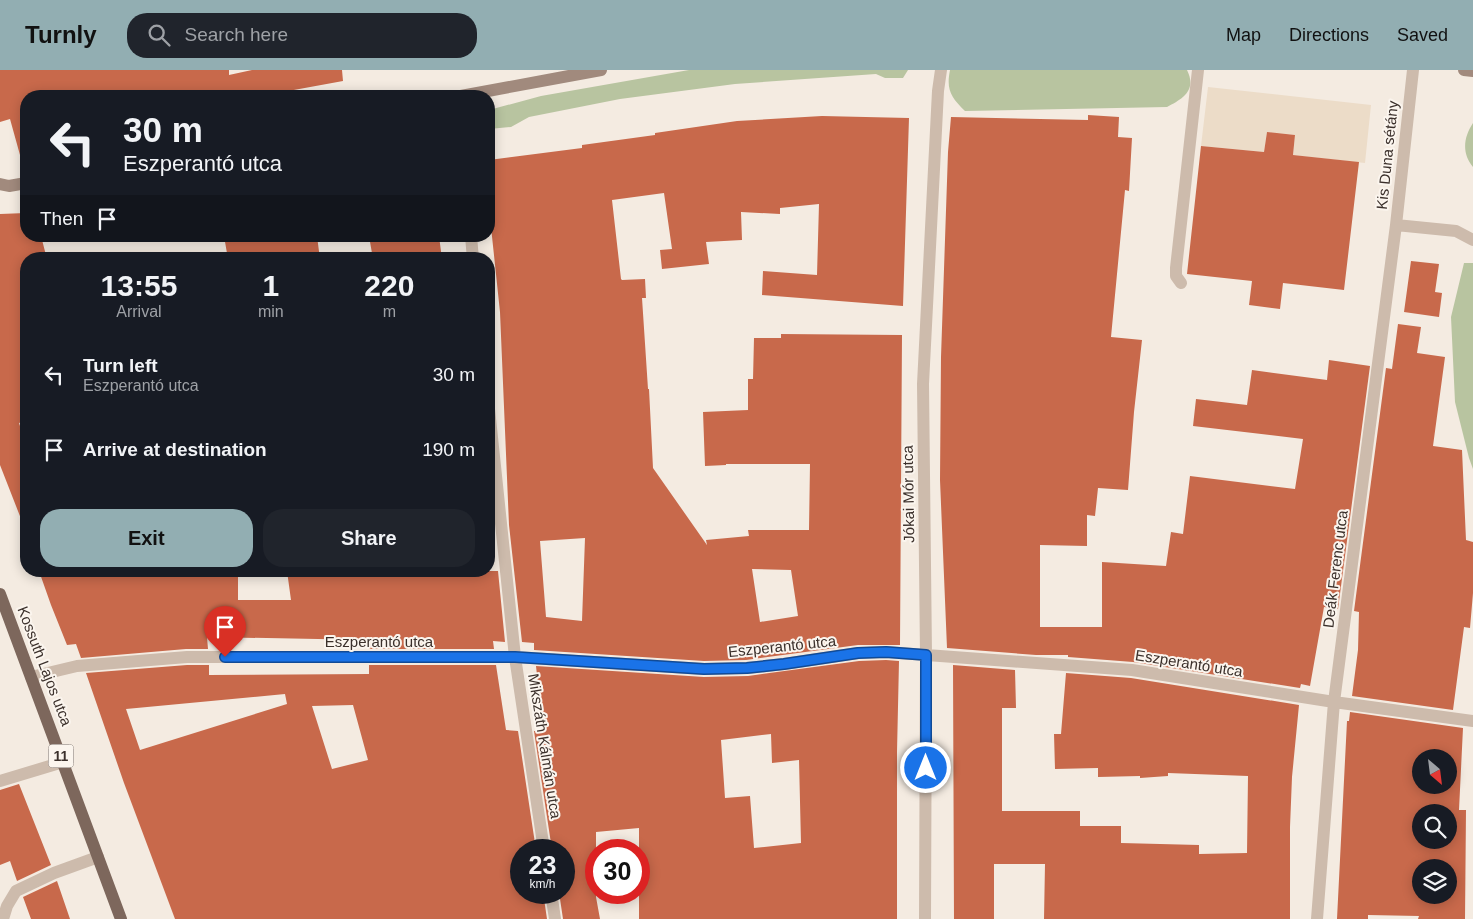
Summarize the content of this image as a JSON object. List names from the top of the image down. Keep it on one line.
{"streets":{"main road":["Kossuth Lajos utca","11"],"street":["Kis Duna sétány","Jókai Mór utca","Deák Ferenc utca","Eszperantó utca","Mikszáth Kálmán utca"]},"crossings":[["Kis Duna sétány","Deák Ferenc utca"],["Jókai Mór utca","Eszperantó utca"],["Deák Ferenc utca","Eszperantó utca"],["Eszperantó utca","Kossuth Lajos utca"],["Eszperantó utca","Mikszáth Kálmán utca"]],"north":"bottom right","page":{"header":"Turnly","search":"Search here","nav":["Map","Directions","Saved"],"turn":["30 m","Eszperantó utca"],"then":"Then","eta":["13:55","Arrival","1","min","220","m"],"list":[{"name":"Turn left","note":"Eszperantó utca","value":"30 m"},{"name":"Arrive at destination","value":"190 m"}],"buttons":["Exit","Share"],"speed":"23 km/h","limit":"30"}}
